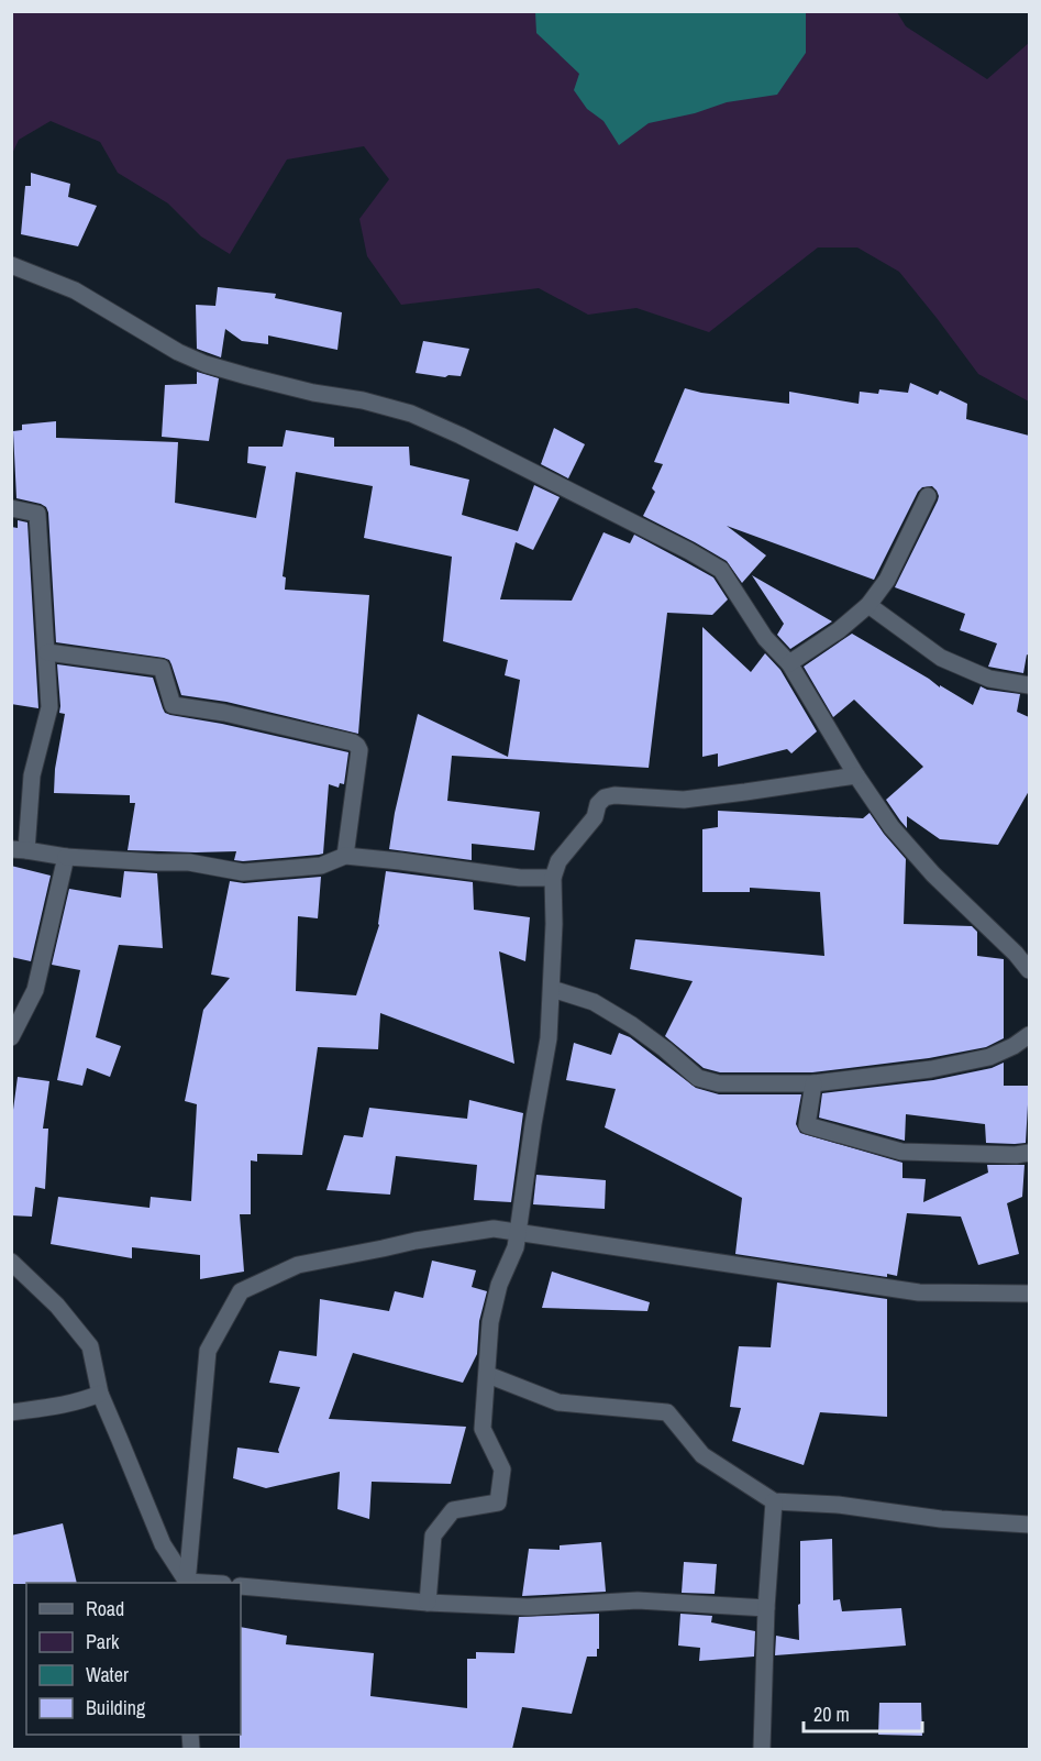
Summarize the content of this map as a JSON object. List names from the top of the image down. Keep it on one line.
{"legend":["Road","Park","Water","Building"],"scale_bar":"20 m"}
